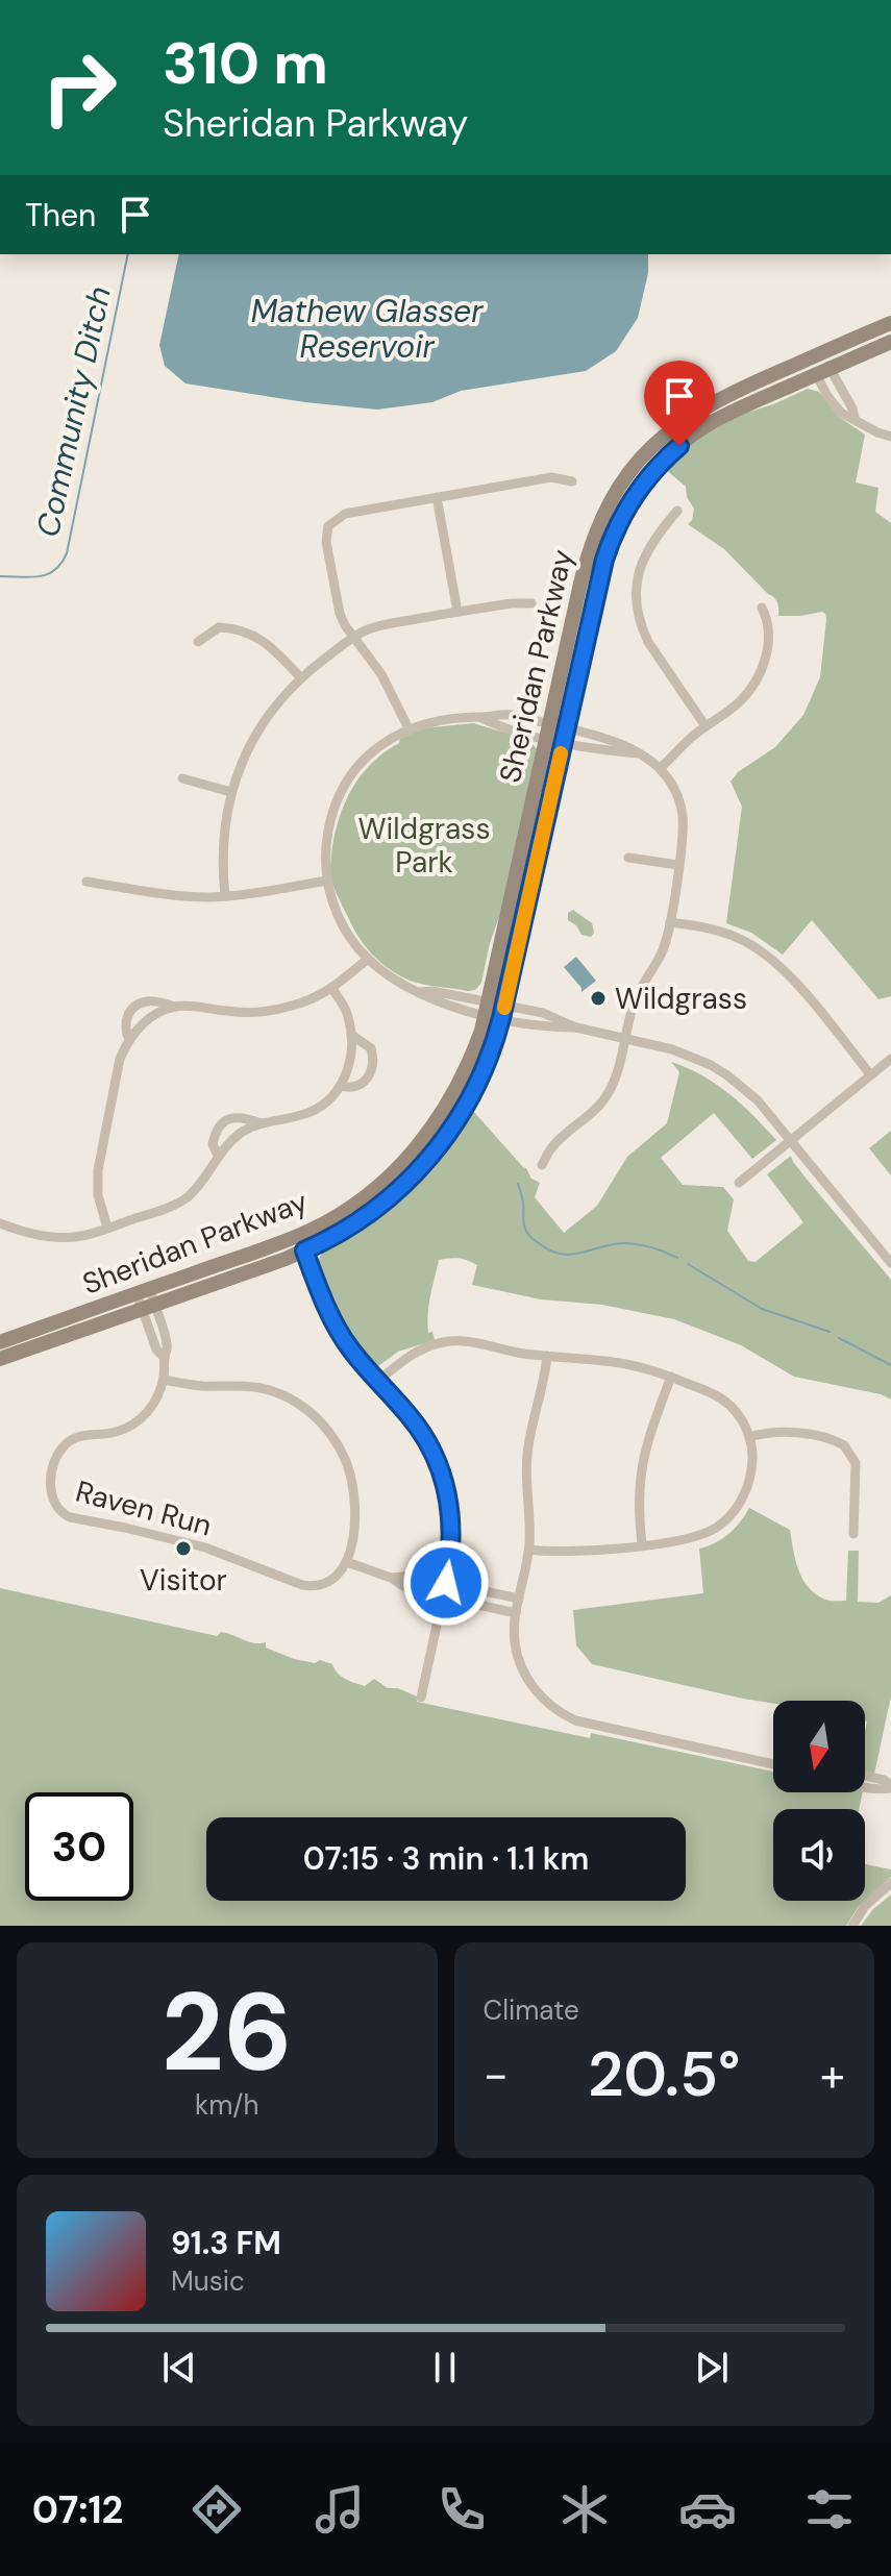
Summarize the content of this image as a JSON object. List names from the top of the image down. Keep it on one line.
{"streets":{"main road":["Sheridan Parkway"],"street":["Raven Run"]},"crossings":[["Sheridan Parkway","Raven Run"]],"water":["Mathew Glasser Reservoir","Community Ditch"],"parks":["Wildgrass Park"],"places":["Wildgrass","Visitor"],"north":"bottom","page":{"turn":["310 m","Sheridan Parkway"],"then":"Then","limit":"30","trip":"07:15 · 3 min · 1.1 km","tile":[["26","km/h"],"Climate"],"heat":["−","20.5°","+"],"song":["91.3 FM","Music"],"tabs":"07:12"}}
